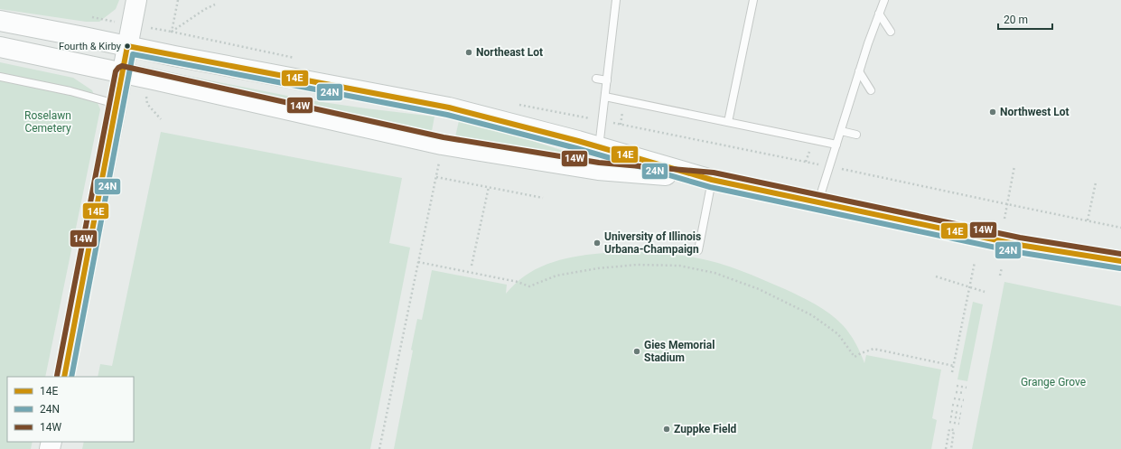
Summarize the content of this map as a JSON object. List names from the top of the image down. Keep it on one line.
{"parks":["Roselawn Cemetery","Grange Grove"],"places":["Fourth & Kirby","Northeast Lot","Northwest Lot","University of Illinois Urbana-Champaign","Gies Memorial Stadium","Zuppke Field"],"lines":["transit line 14E","transit line 24N","transit line 14W"],"legend":["14E","24N","14W"],"scale_bar":"20 m"}
